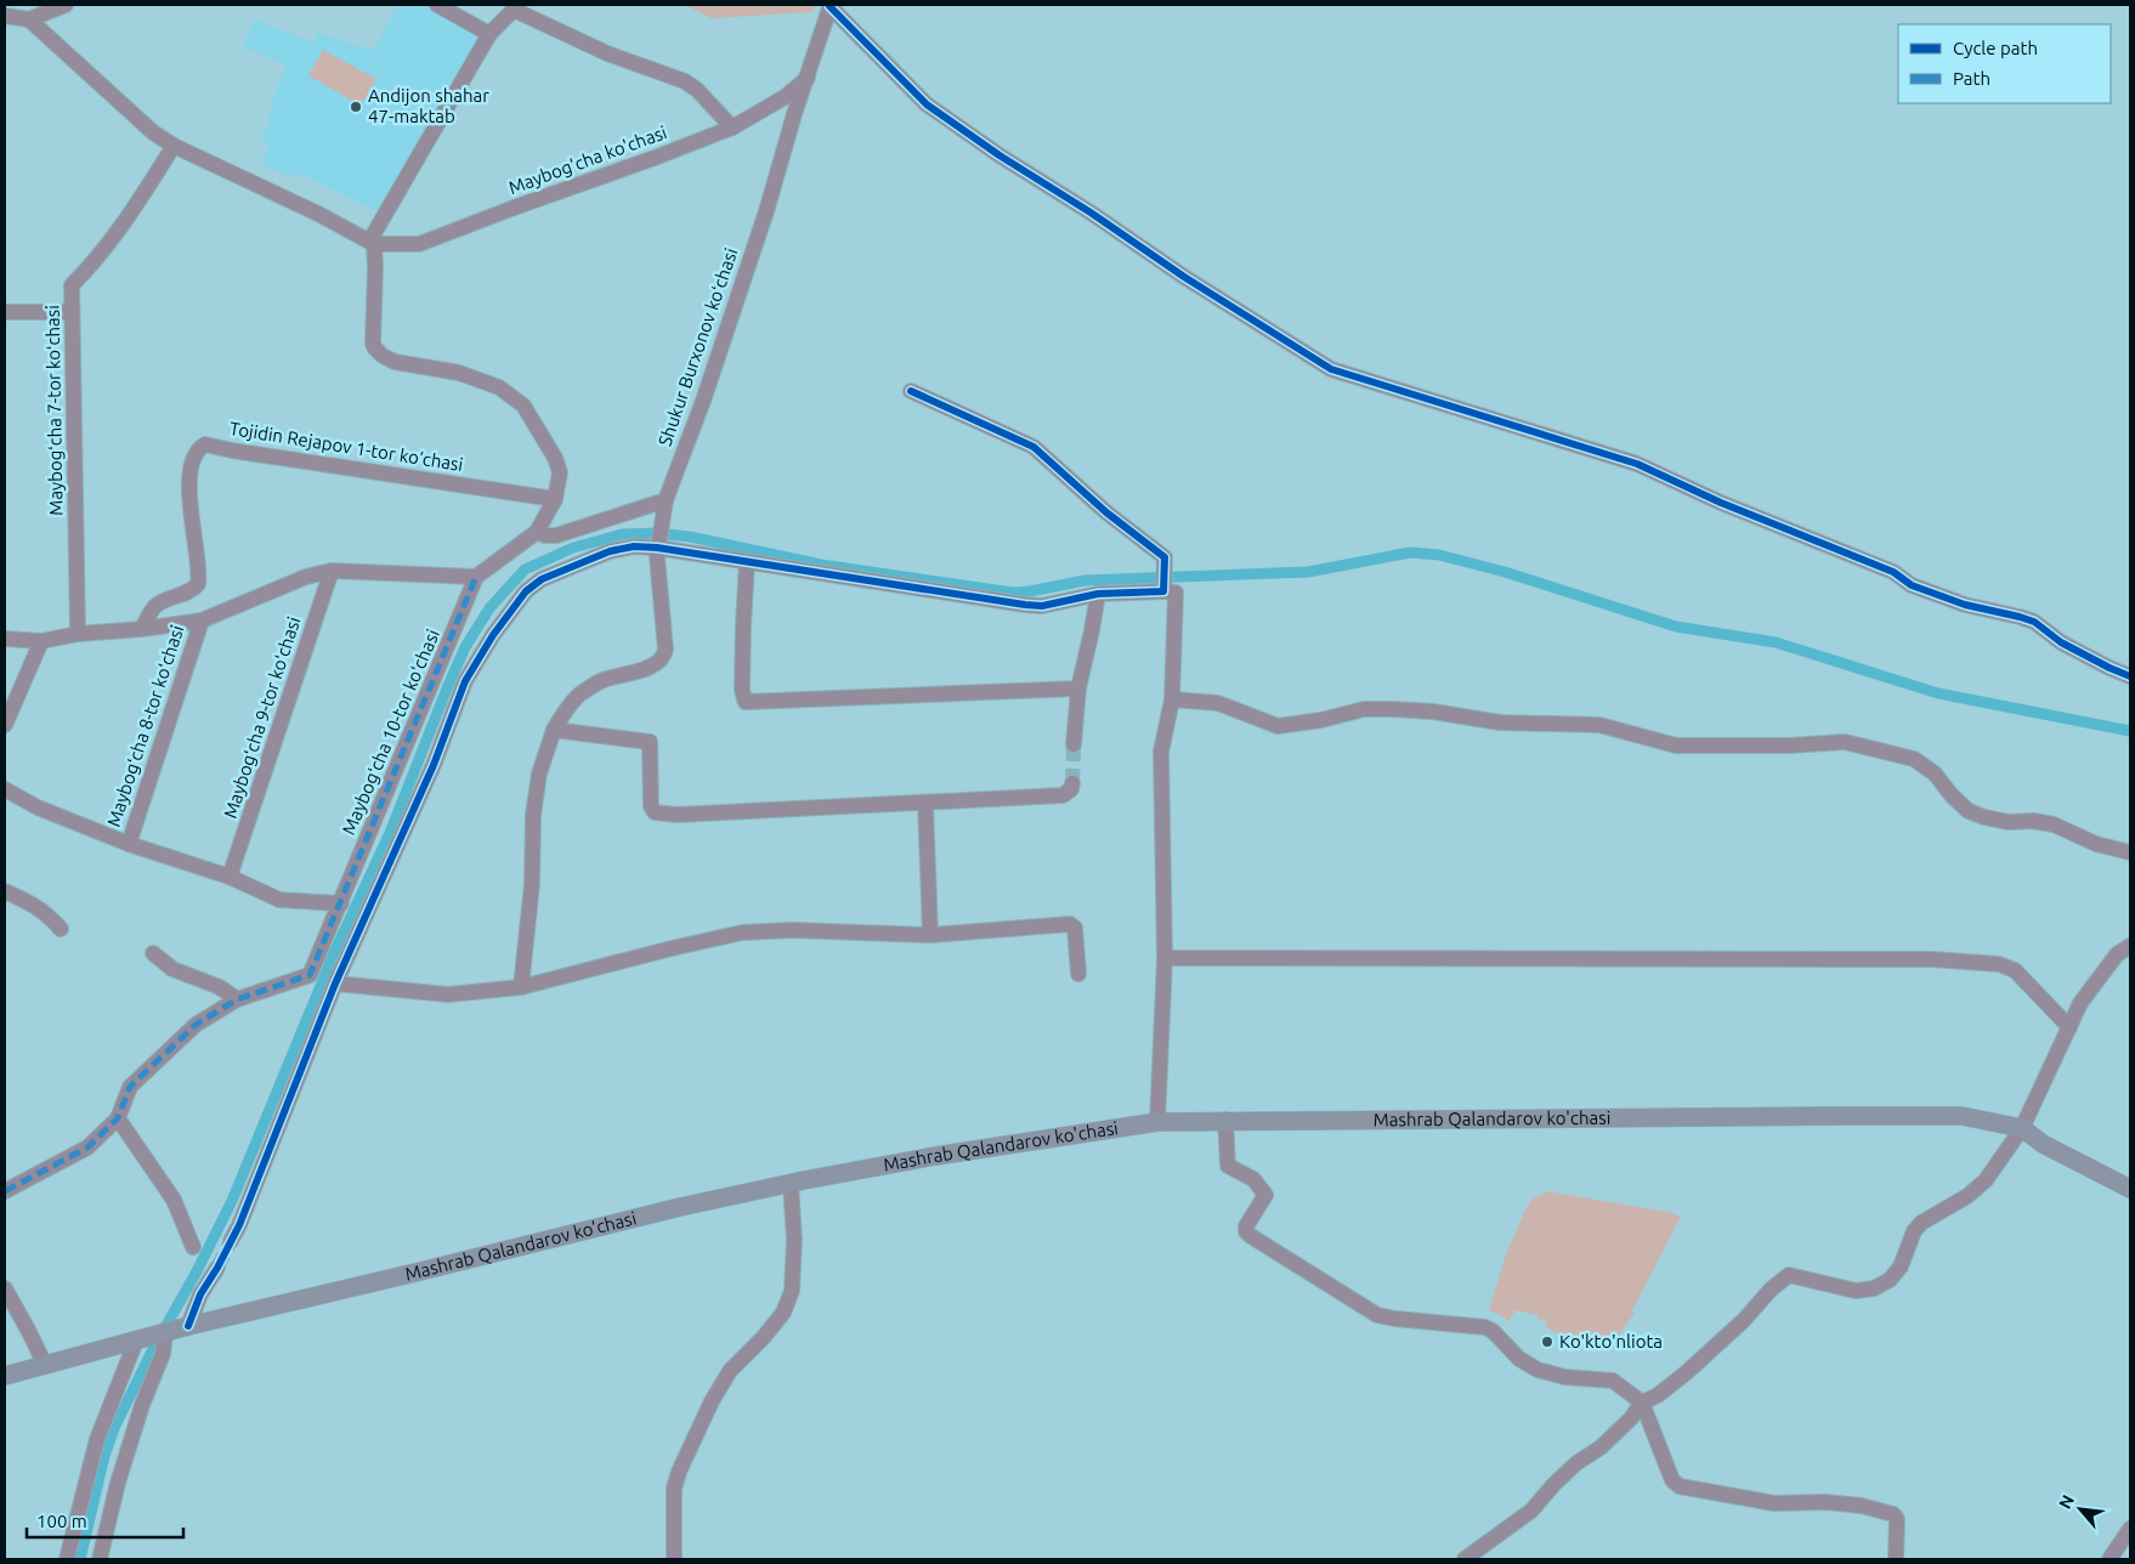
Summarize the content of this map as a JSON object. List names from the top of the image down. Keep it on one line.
{"streets":{"main road":["Mashrab Qalandarov ko'chasi"],"street":["Maybog'cha ko'chasi","Shukur Burxonov koʻchasi","Maybogʻcha 7-tor koʻchasi","Tojidin Rejapov 1-tor ko‘chasi","Maybogʻcha 9-tor koʻchasi","Maybogʻcha 8-tor koʻchasi","Maybogʻcha 10-tor koʻchasi"]},"crossings":[["Maybog'cha ko'chasi","Shukur Burxonov koʻchasi"],["Maybog'cha ko'chasi","Maybogʻcha 7-tor koʻchasi"]],"places":["Andijon shahar 47-maktab","Ko'kto'nliota"],"legend":["Cycle path","Path"],"scale_bar":"100 m","north":"top left"}
